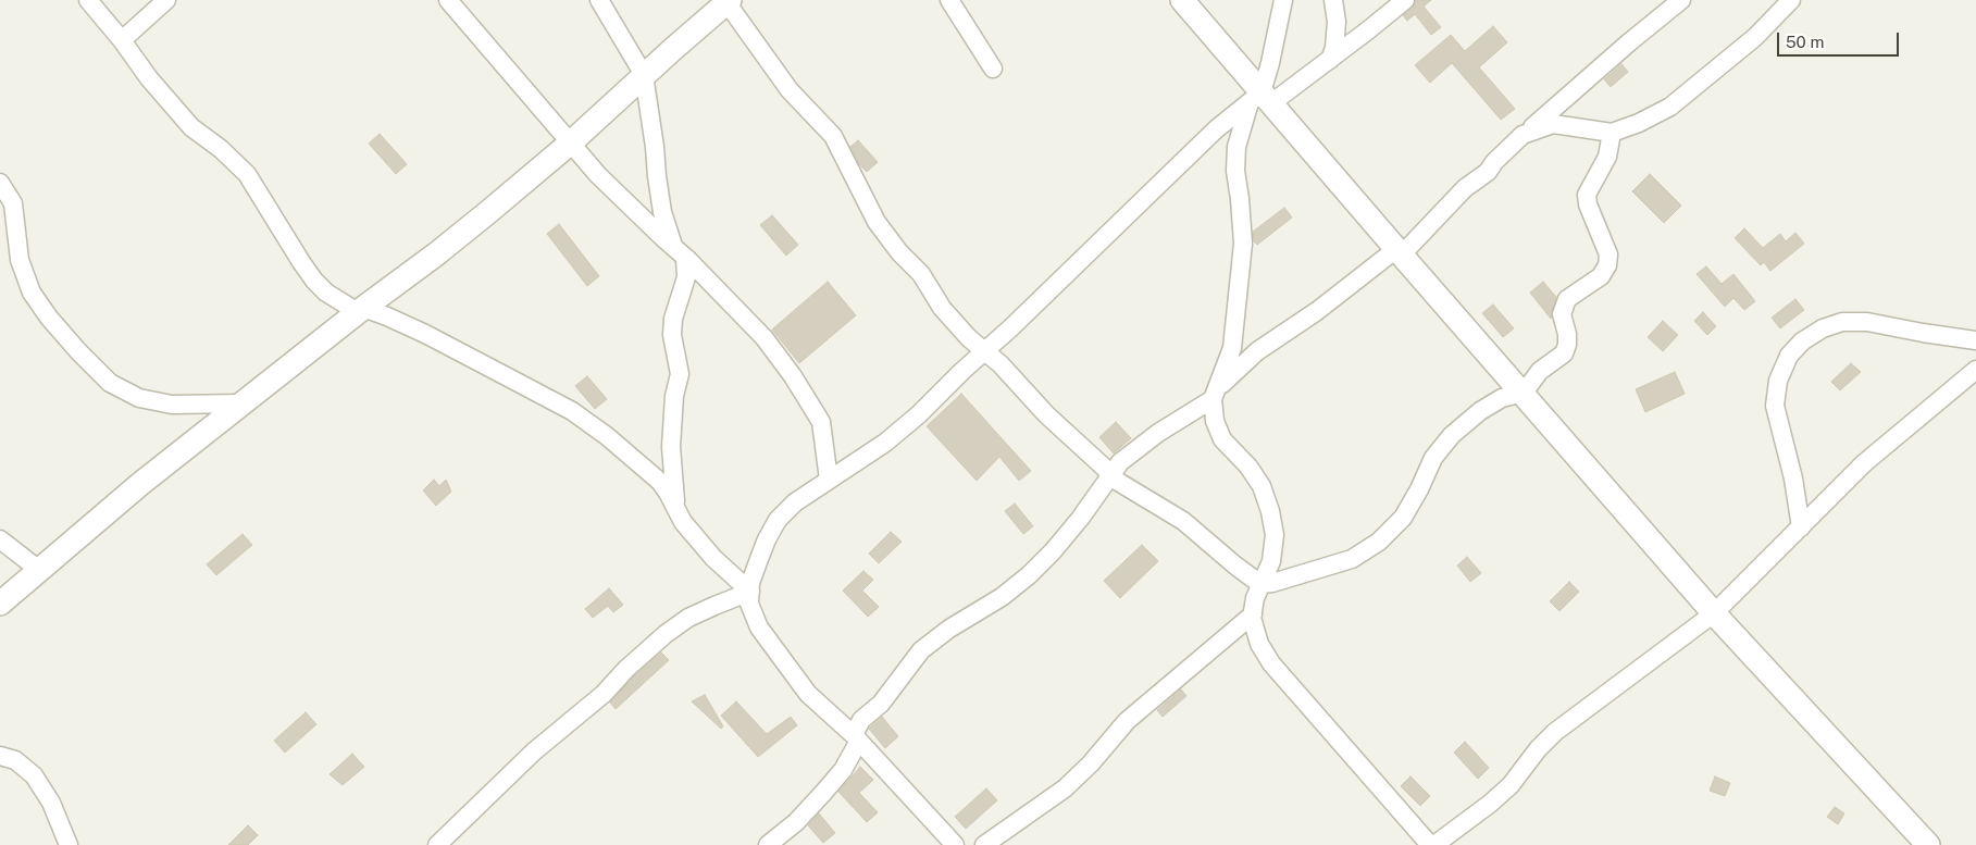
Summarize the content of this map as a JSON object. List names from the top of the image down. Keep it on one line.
{"scale_bar":"50 m"}
